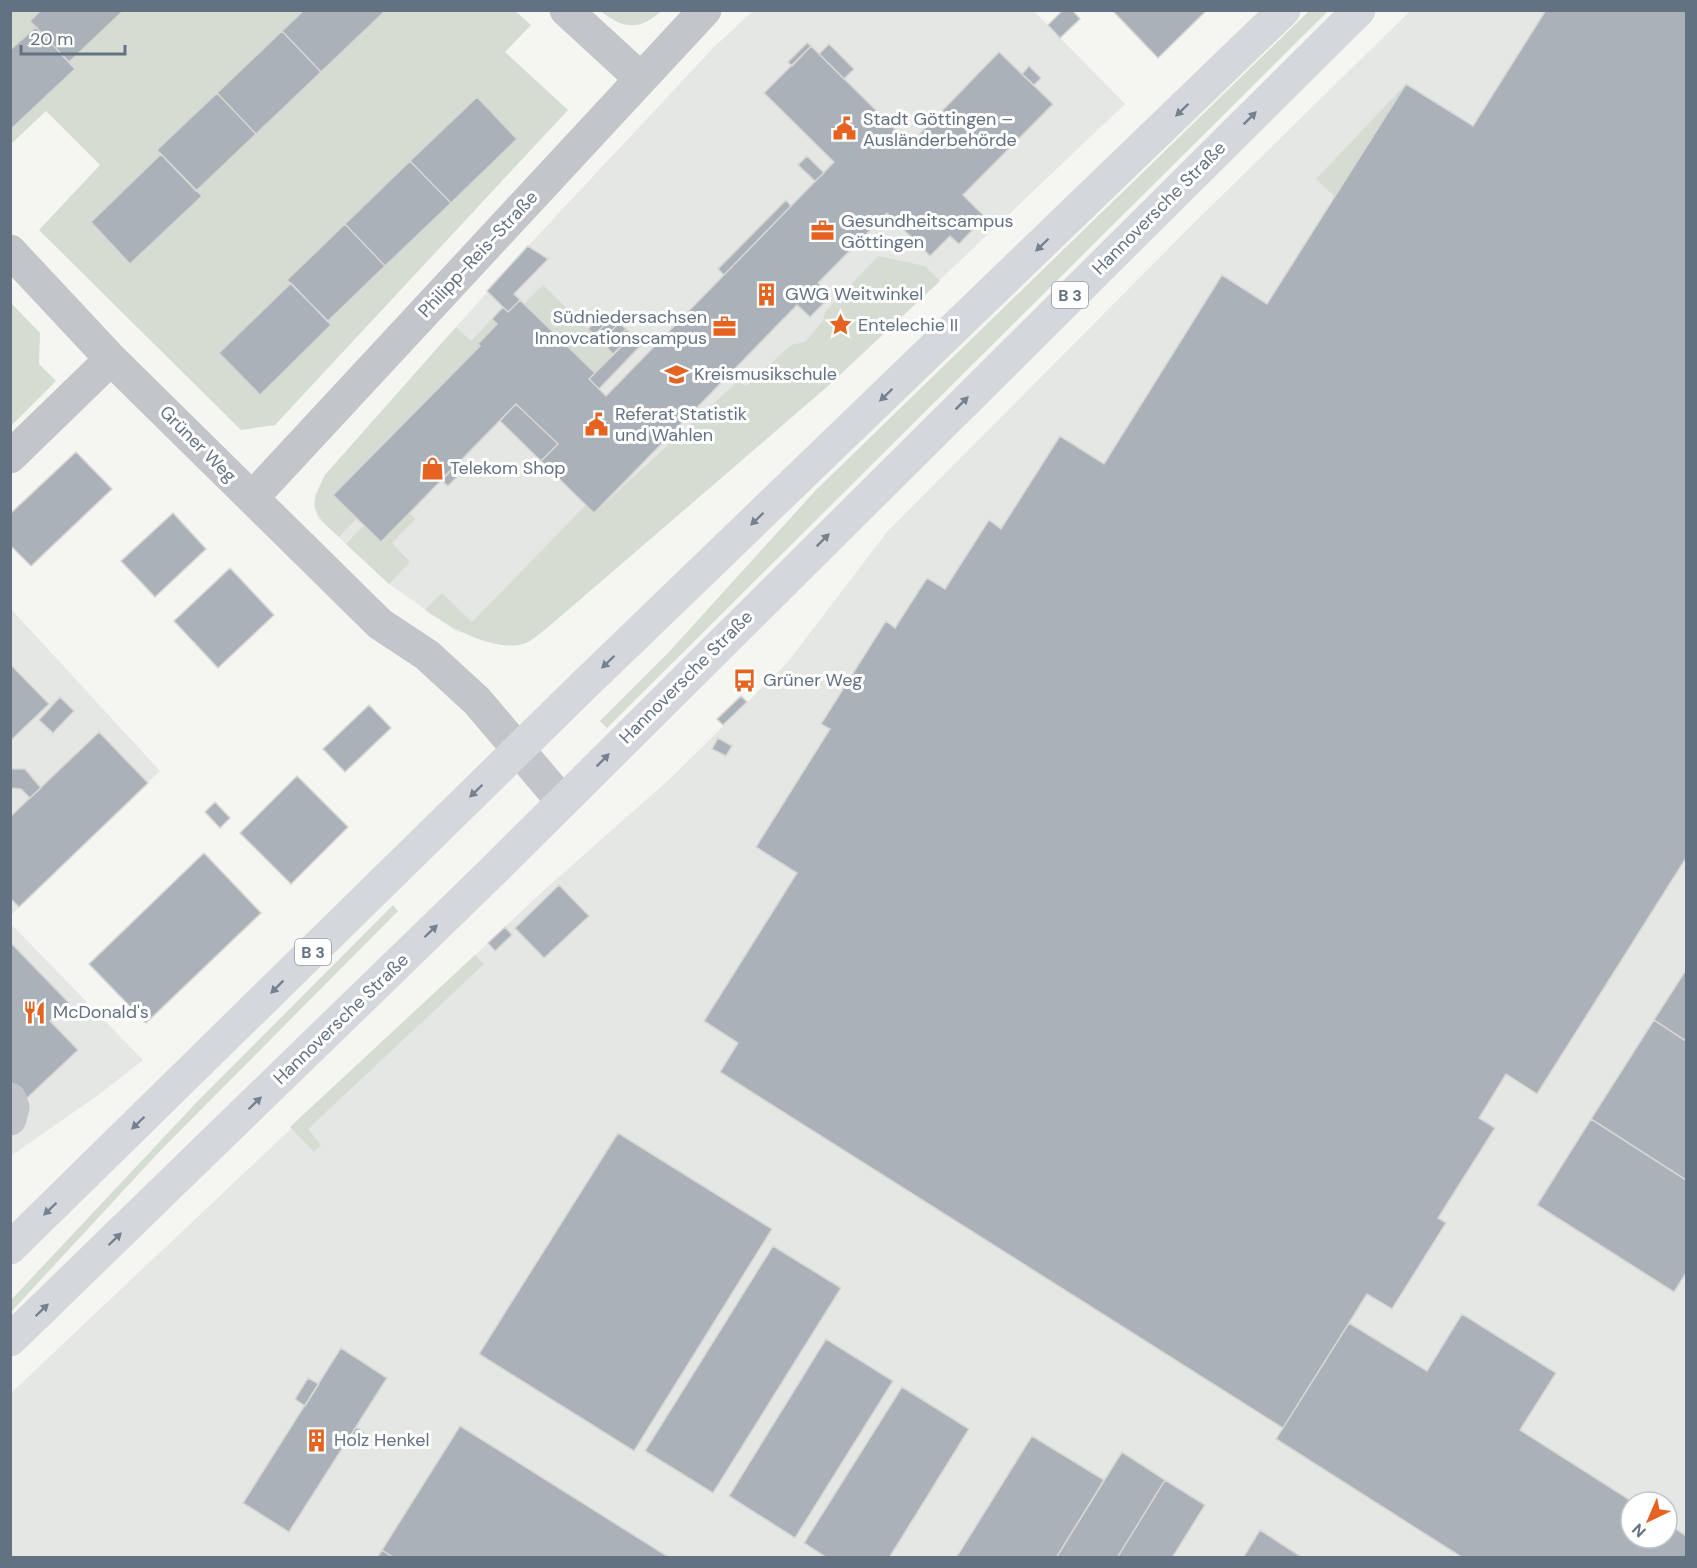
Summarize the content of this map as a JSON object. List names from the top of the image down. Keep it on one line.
{"streets":{"main road":["Hannoversche Straße","B 3"],"street":["Philipp-Reis-Straße","Grüner Weg"]},"crossings":[["Hannoversche Straße","Grüner Weg"],["Philipp-Reis-Straße","Grüner Weg"],["B 3","Grüner Weg"]],"places":{"public building":["Stadt Göttingen – Ausländerbehörde","Referat Statistik und Wahlen"],"office":["Gesundheitscampus Göttingen","Südniedersachsen Innovcationscampus"],"building":["GWG Weitwinkel","Holz Henkel"],"place":["Entelechie II"],"school or university":["Kreismusikschule"],"shop":["Telekom Shop"],"bus stop":["Grüner Weg"],"restaurant":["McDonald's"]},"scale_bar":"20 m","north":"bottom left"}
